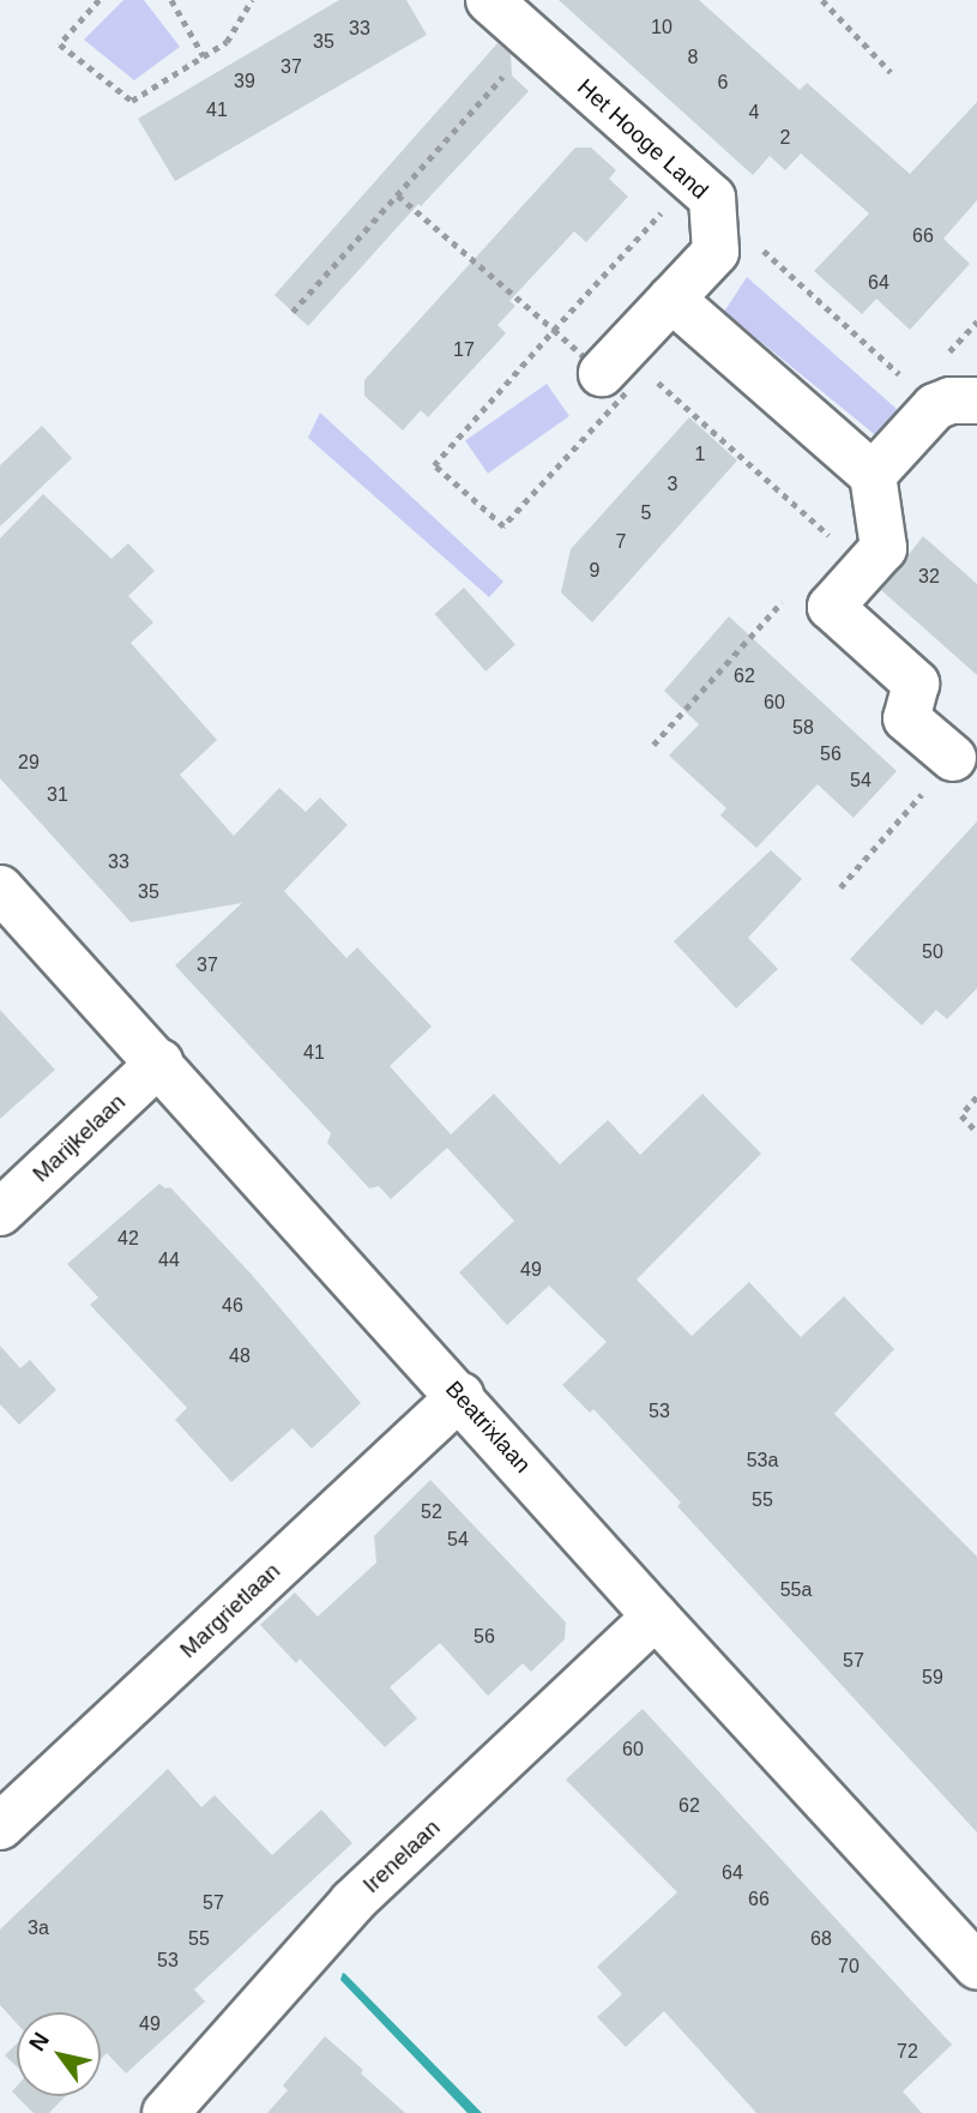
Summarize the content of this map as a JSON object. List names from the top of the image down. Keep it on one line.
{"streets":{"street":["Het Hooge Land","Marijkelaan","Beatrixlaan","Margrietlaan","Irenelaan"]},"crossings":[["Marijkelaan","Beatrixlaan"],["Beatrixlaan","Margrietlaan"],["Beatrixlaan","Irenelaan"]],"house_numbers":["10","33","35","8","37","39","6","41","4","2","66","64","17","1","3","5","7","9","32","62","60","58","56","29","54","31","33","35","50","37","41","42","44","49","46","48","53","53a","55","52","54","55a","56","57","59","60","62","64","66","57","3a","55","68","53","70","49","72"],"north":"top left"}
